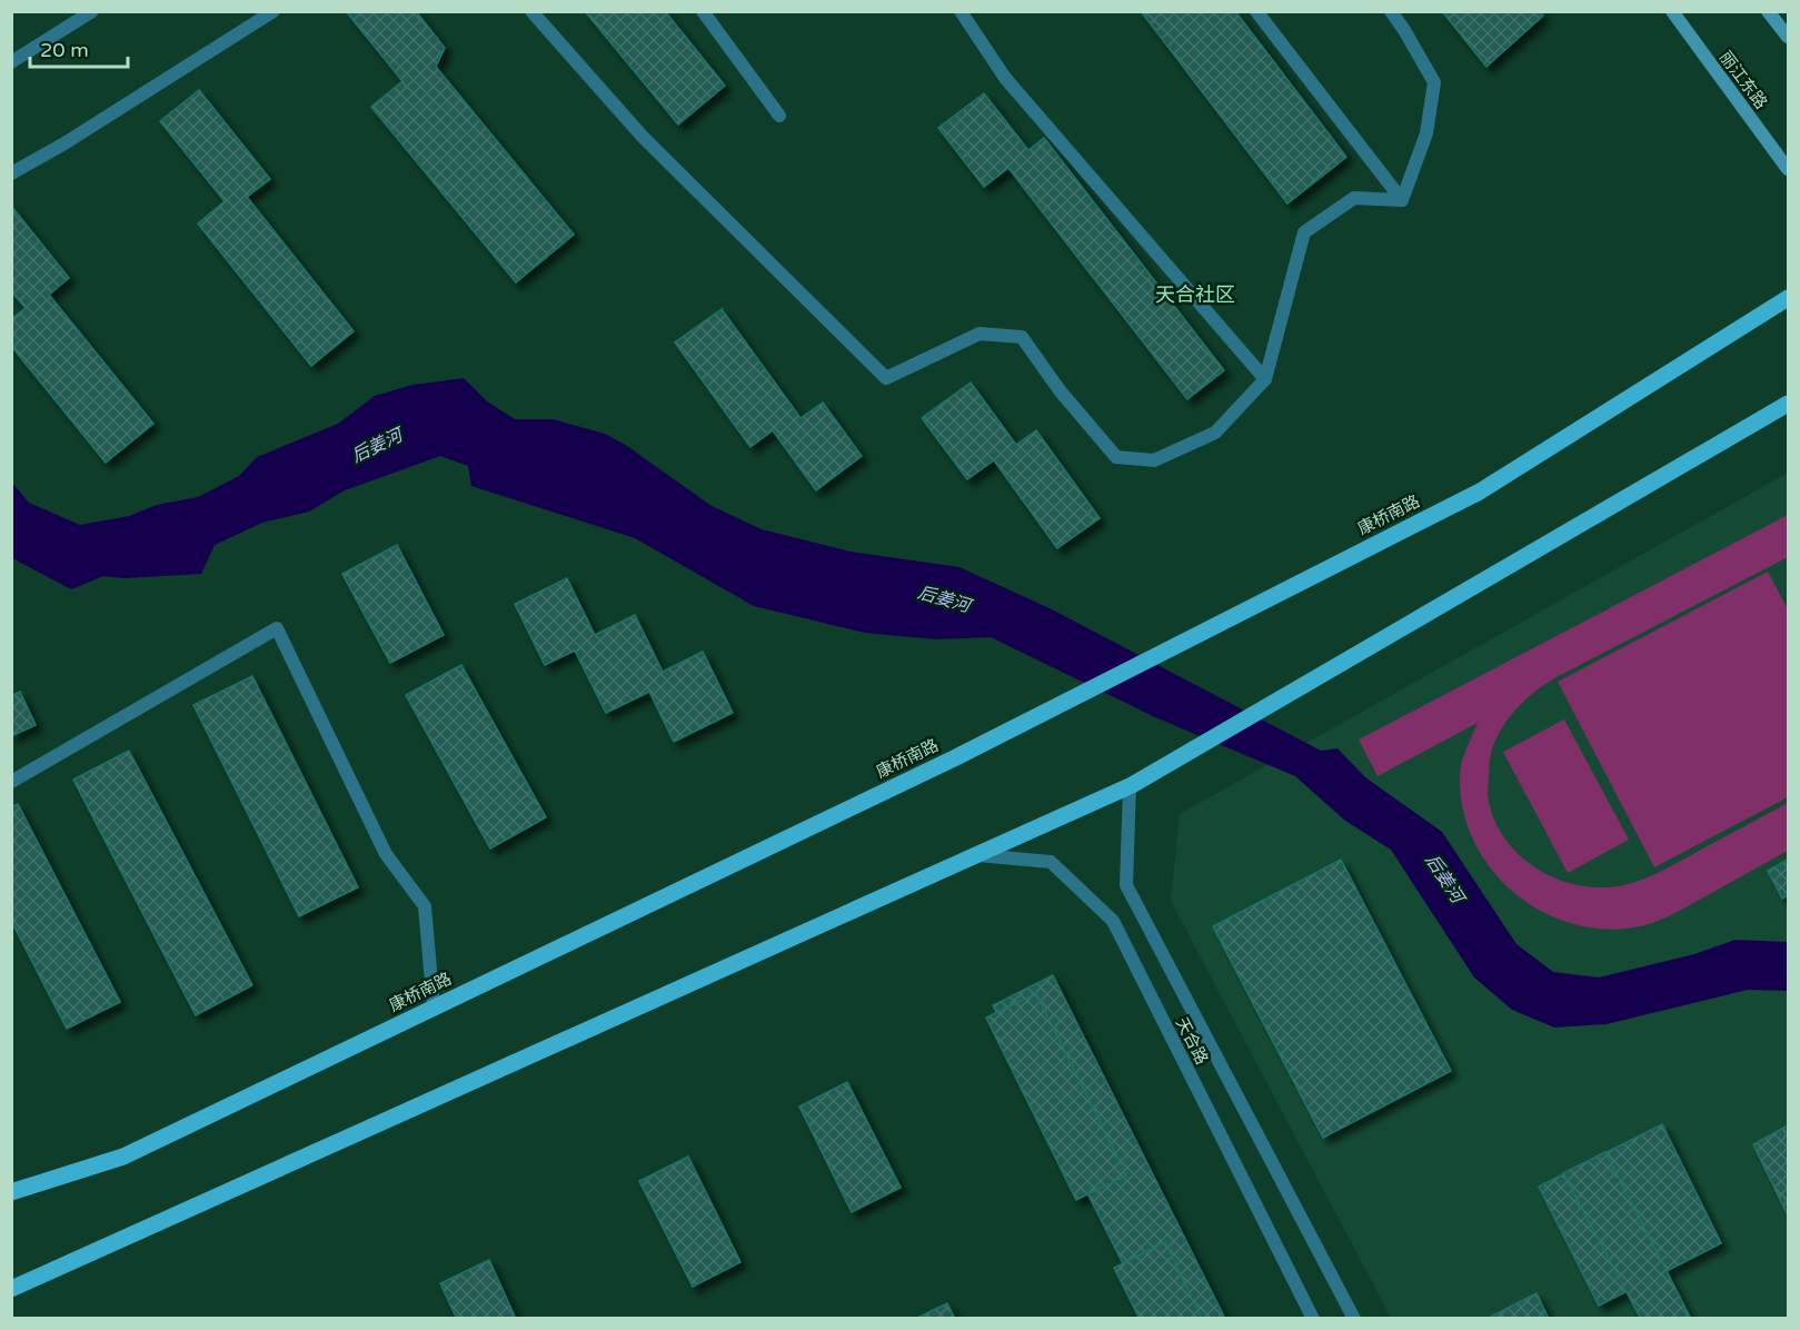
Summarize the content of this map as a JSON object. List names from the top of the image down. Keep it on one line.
{"streets":{"main road":["丽江东路","康桥南路"],"street":["天合路"]},"districts":["天合社区"],"water":["后姜河"],"scale_bar":"20 m"}
